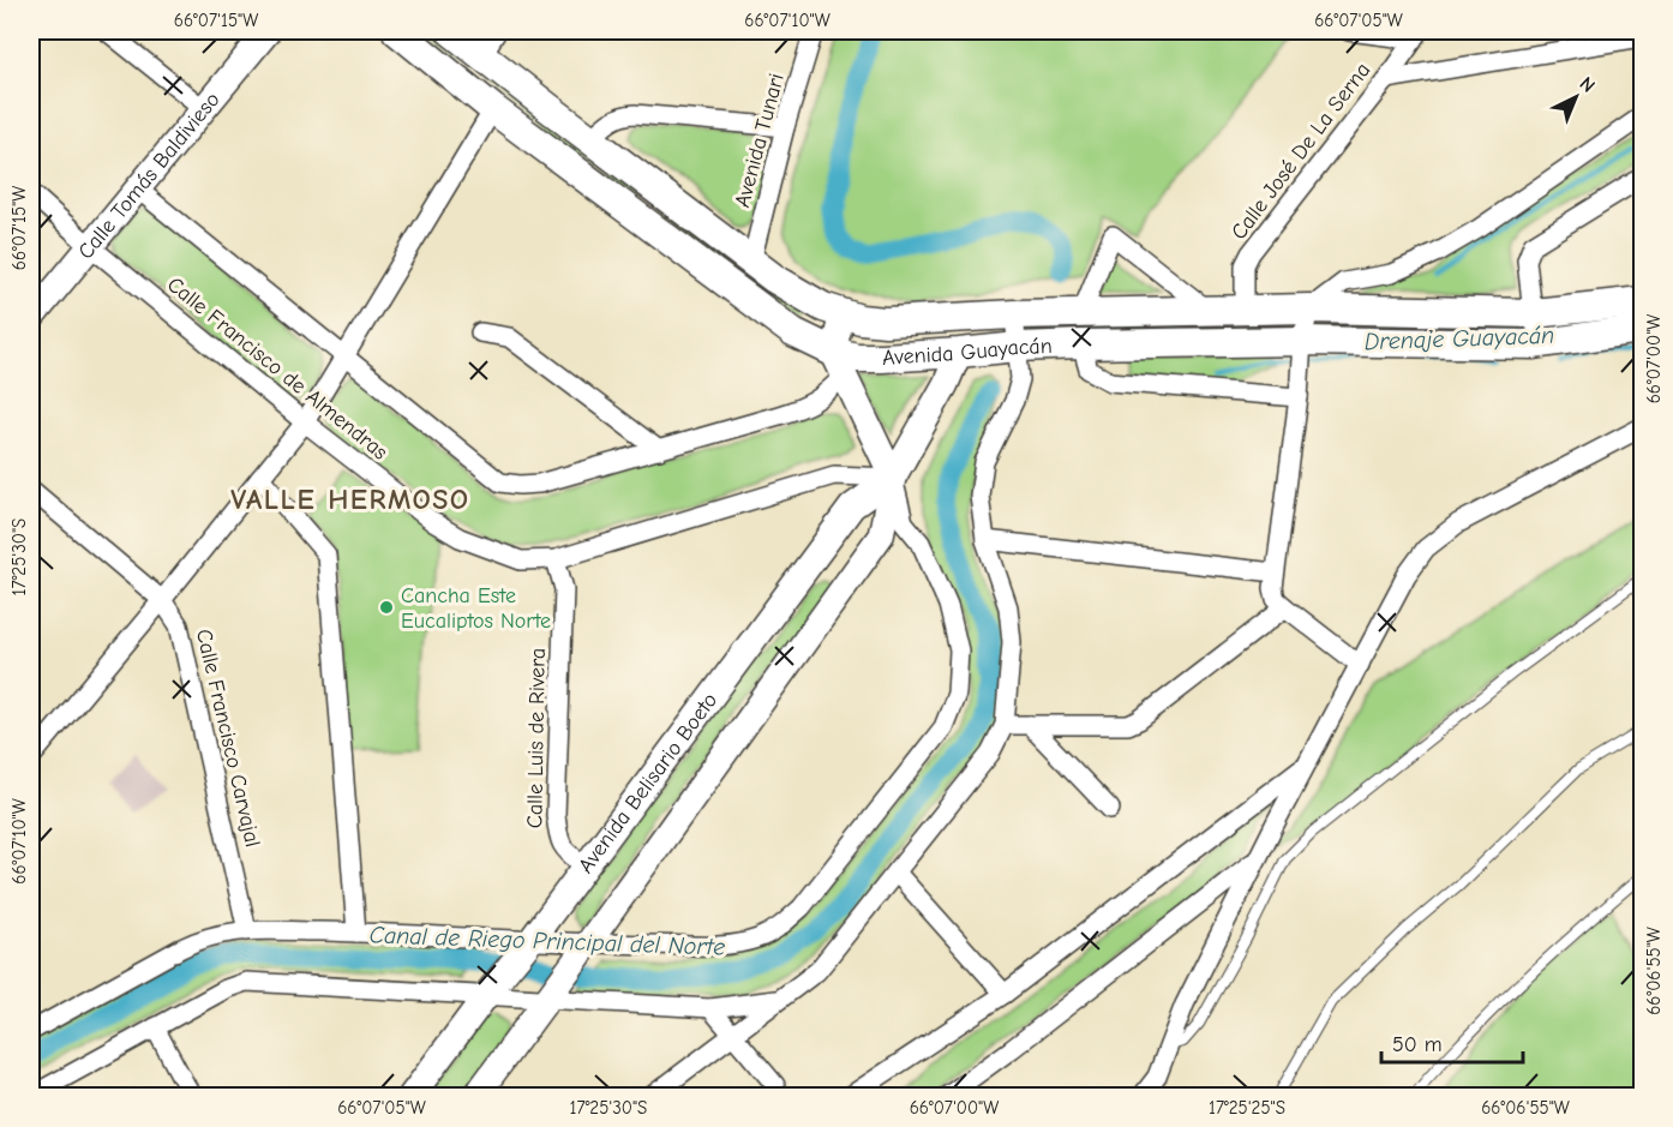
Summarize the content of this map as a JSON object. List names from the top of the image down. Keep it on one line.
{"streets":{"main road":["Avenida Guayacán"],"street":["Avenida Tunari","Calle José De La Serna","Calle Tomás Baldivieso","Calle Francisco de Almendras","Calle Francisco Carvajal","Calle Luis de Rivera","Avenida Belisario Boeto"]},"crossings":[["Avenida Tunari","Avenida Guayacán"],["Calle José De La Serna","Avenida Guayacán"],["Calle Tomás Baldivieso","Calle Francisco de Almendras"],["Avenida Guayacán","Avenida Belisario Boeto"],["Calle Francisco de Almendras","Calle Luis de Rivera"],["Calle Francisco de Almendras","Avenida Belisario Boeto"],["Calle Luis de Rivera","Avenida Belisario Boeto"]],"districts":["VALLE HERMOSO"],"water":["Drenaje Guayacán","Canal de Riego Principal del Norte"],"places":["Cancha Este Eucaliptos Norte"],"scale_bar":"50 m","north":"top right","coordinates":["66°07'15\"W","66°07'10\"W","66°07'05\"W","66°07'00\"W","17°25'30\"S","66°06'55\"W","17°25'25\"S"]}
